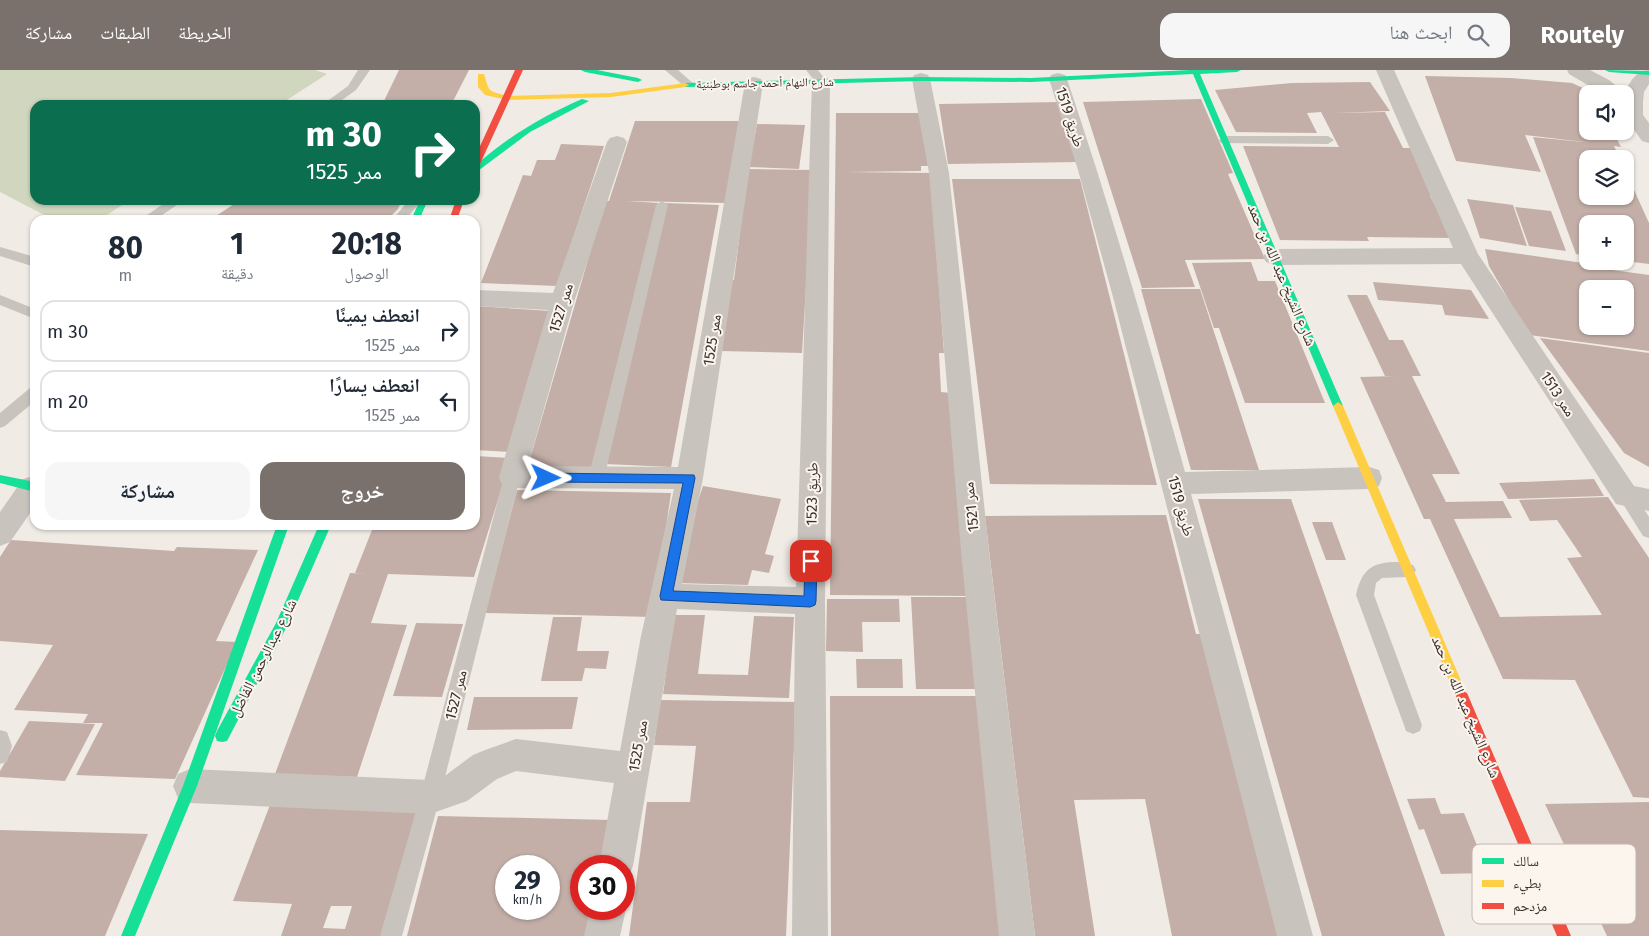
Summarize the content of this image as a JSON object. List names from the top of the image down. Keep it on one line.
{"streets":{"street":["شارع النهام أحمد جاسم بوطبنية","طريق 1519","شارع الشيخ عبد الله بن حمد","ممر 1527","ممر 1525","ممر 1513","طريق 1523","ممر 1521","شارع عبدالرحمن الفاضل"]},"crossings":[["شارع النهام أحمد جاسم بوطبنية","طريق 1519"],["شارع النهام أحمد جاسم بوطبنية","شارع الشيخ عبد الله بن حمد"],["شارع النهام أحمد جاسم بوطبنية","ممر 1525"],["شارع النهام أحمد جاسم بوطبنية","طريق 1523"],["شارع النهام أحمد جاسم بوطبنية","ممر 1521"]],"legend":["سالك","بطيء","مزدحم"],"page":{"header":"Routely","search":"ابحث هنا","nav":["الخريطة","الطبقات","مشاركة"],"map_buttons":["+","−"],"turn":["30 m","ممر 1525"],"eta":["20:18","الوصول","1","دقيقة","80","m"],"list":[{"name":"انعطف يمينًا","note":"ممر 1525","value":"30 m"},{"name":"انعطف يسارًا","note":"ممر 1525","value":"20 m"}],"buttons":["خروج","مشاركة"],"speed":"29 km/h","limit":"30"}}
